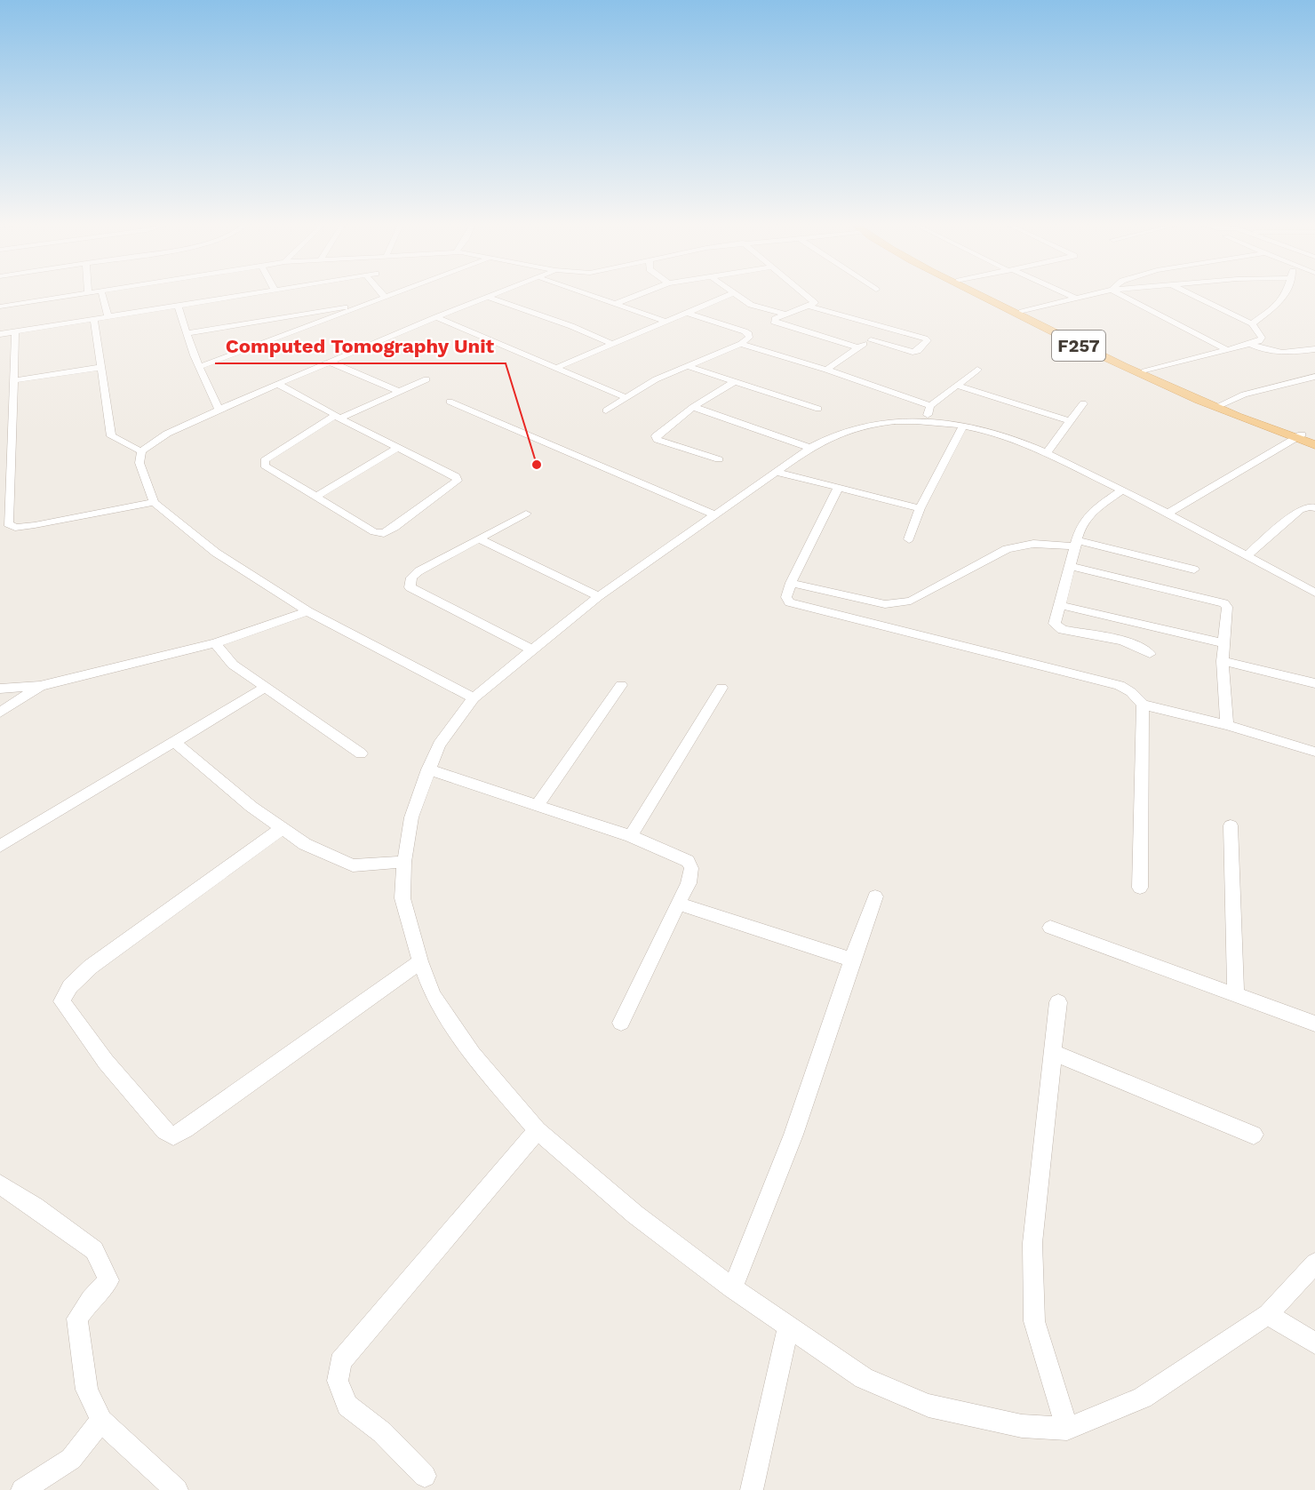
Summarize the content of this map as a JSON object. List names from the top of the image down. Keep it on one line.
{"streets":{"main road":["F257"]},"places":["Computed Tomography Unit"]}
